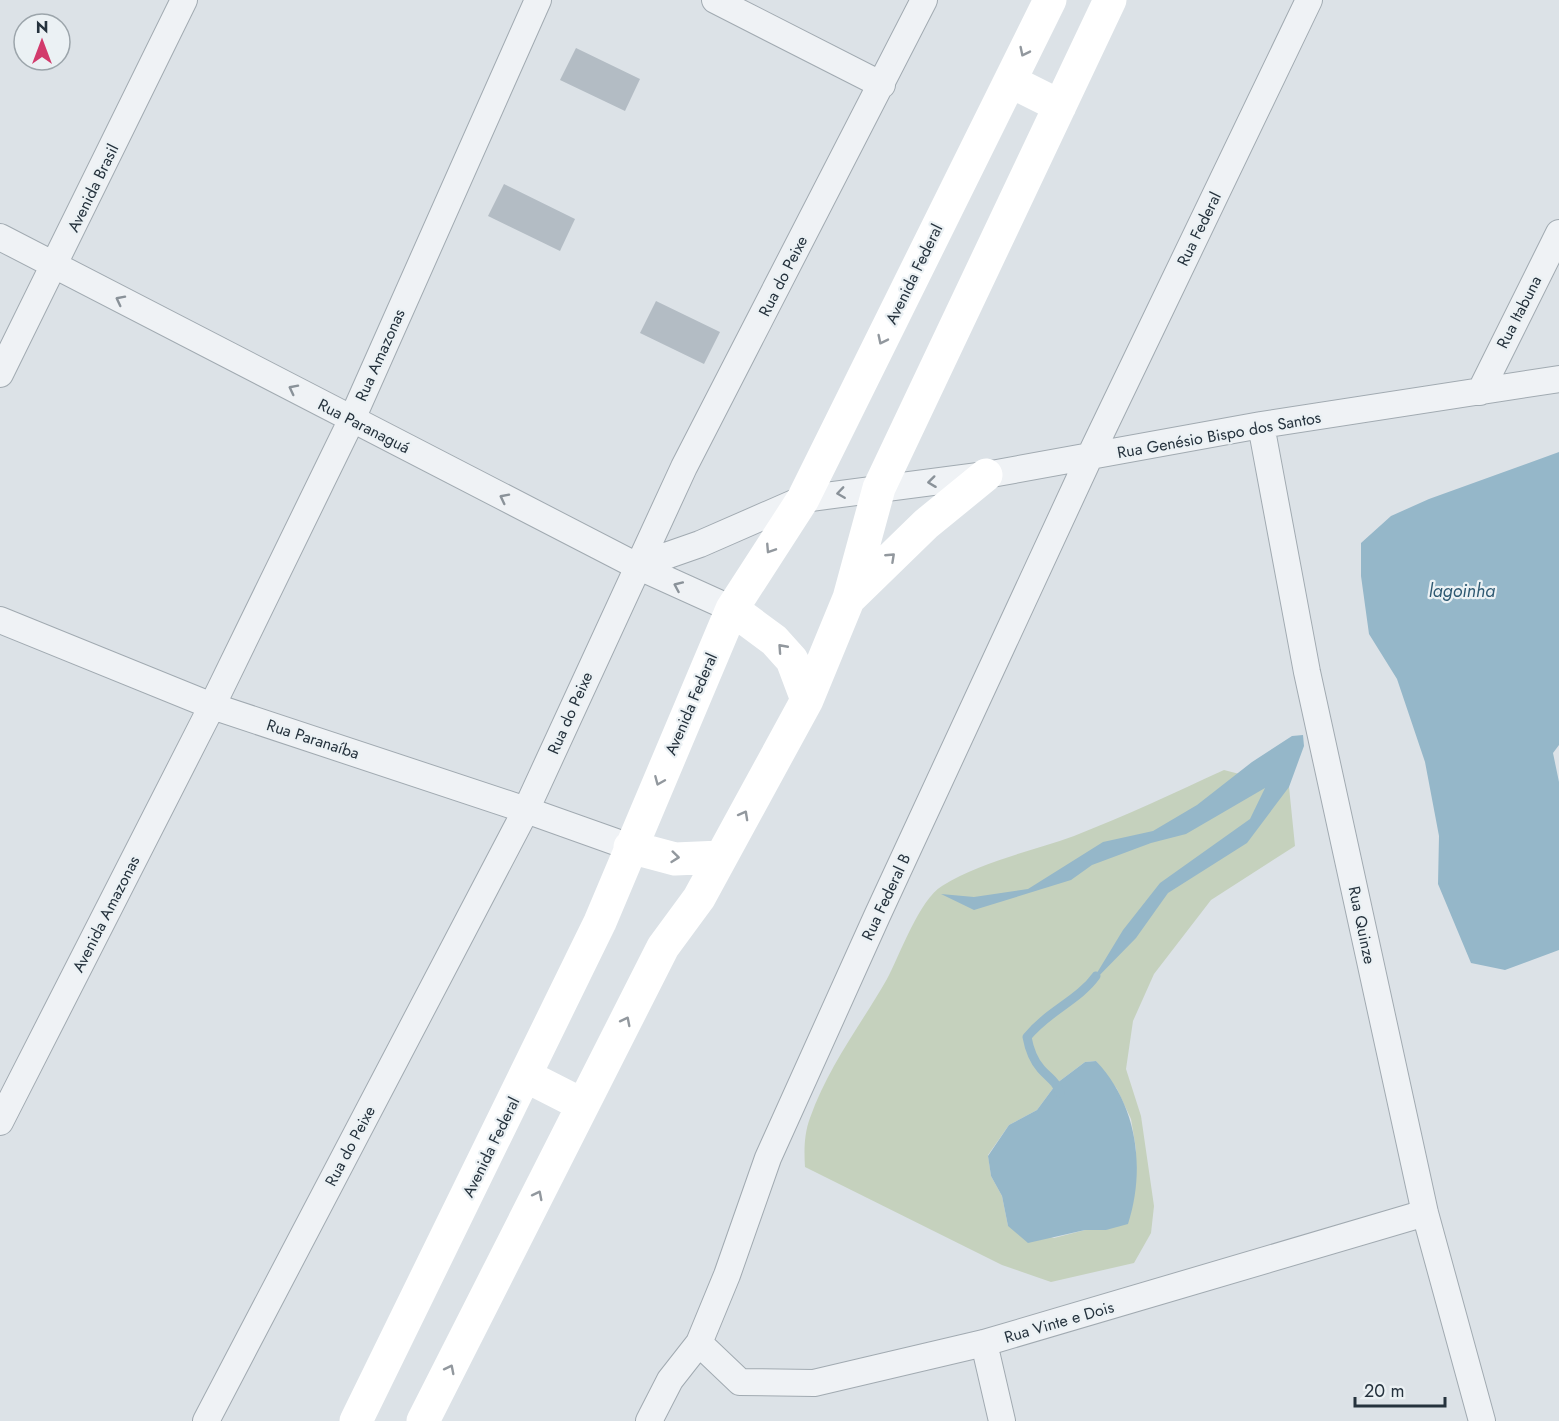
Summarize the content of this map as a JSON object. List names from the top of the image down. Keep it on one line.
{"streets":{"main road":["Avenida Federal"],"street":["Avenida Brasil","Rua Federal","Rua do Peixe","Rua Itabuna","Rua Amazonas","Rua Paranaguá","Rua Genésio Bispo dos Santos","Rua Paranaíba","Rua Federal B","Avenida Amazonas","Rua Quinze","Rua Vinte e Dois"]},"crossings":[["Avenida Brasil","Rua Paranaguá"],["Rua Federal","Rua Genésio Bispo dos Santos"],["Rua Federal","Rua Federal B"],["Avenida Federal","Rua Paranaguá"],["Avenida Federal","Rua Genésio Bispo dos Santos"],["Avenida Federal","Rua Paranaíba"],["Rua do Peixe","Rua Paranaguá"],["Rua do Peixe","Rua Genésio Bispo dos Santos"],["Rua do Peixe","Rua Paranaíba"],["Rua Itabuna","Rua Genésio Bispo dos Santos"],["Rua Amazonas","Rua Paranaguá"],["Rua Amazonas","Rua Paranaíba"],["Rua Amazonas","Avenida Amazonas"],["Rua Paranaguá","Rua Genésio Bispo dos Santos"],["Rua Genésio Bispo dos Santos","Rua Federal B"],["Rua Genésio Bispo dos Santos","Rua Quinze"],["Rua Paranaíba","Avenida Amazonas"],["Rua Federal B","Rua Vinte e Dois"],["Rua Quinze","Rua Vinte e Dois"]],"one_way":["Rua Paranaguá"],"water":["lagoinha"],"scale_bar":"20 m","north":"top"}
